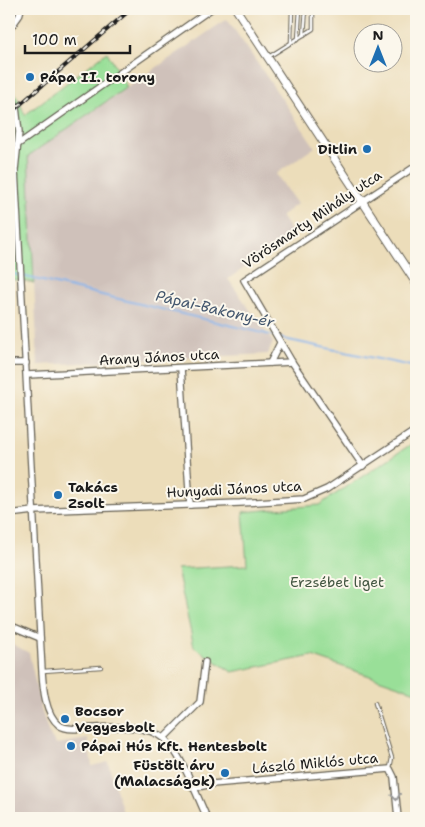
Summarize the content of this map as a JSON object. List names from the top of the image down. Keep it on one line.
{"streets":{"street":["Vörösmarty Mihály utca","Arany János utca","Hunyadi János utca","László Miklós utca"]},"water":["Pápai-Bakony-ér"],"parks":["Erzsébet liget"],"places":["Pápa II. torony","Ditlin","Takács Zsolt","Bocsor Vegyesbolt","Pápai Hús Kft. Hentesbolt","Füstölt áru (Malacságok)"],"scale_bar":"100 m","north":"top"}
